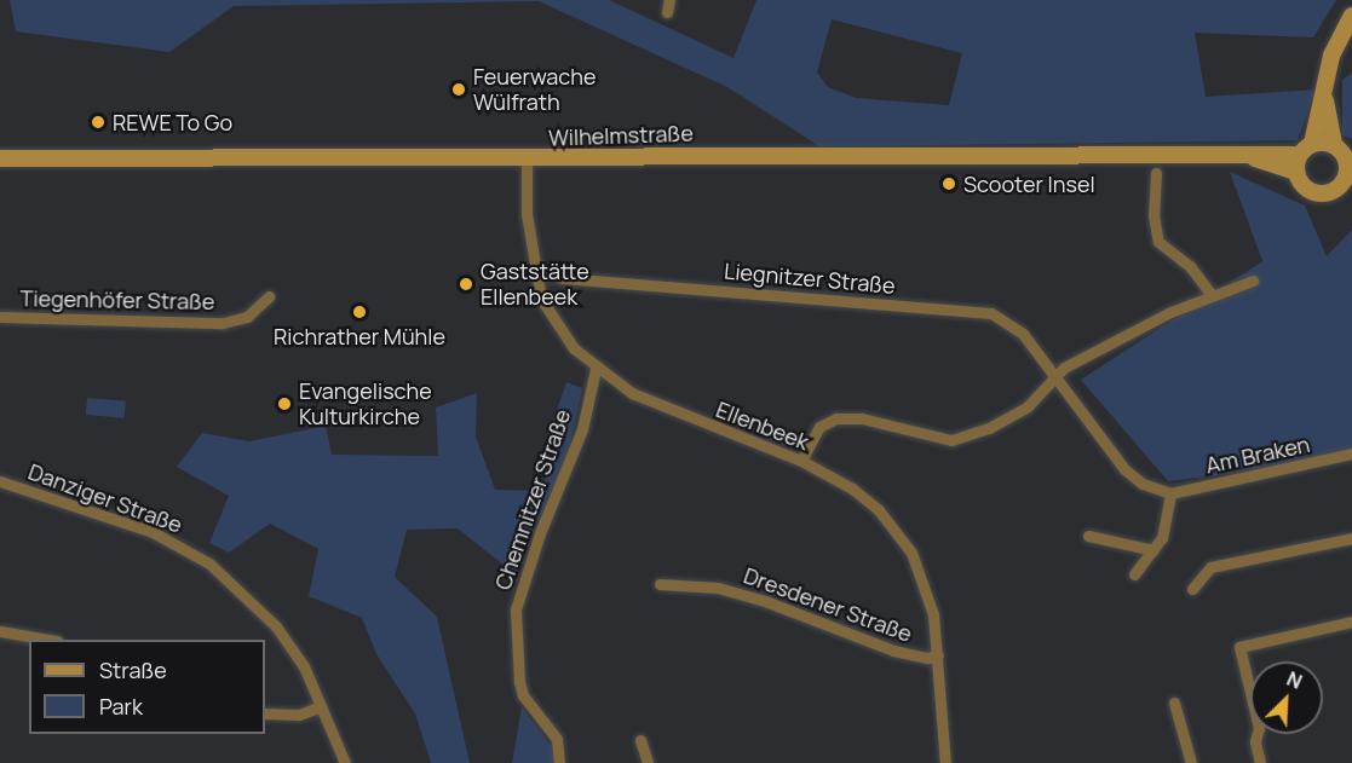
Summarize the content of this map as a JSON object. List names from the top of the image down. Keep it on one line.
{"streets":{"main road":["Wilhelmstraße"],"street":["Liegnitzer Straße","Tiegenhöfer Straße","Ellenbeek","Am Braken","Danziger Straße","Chemnitzer Straße","Dresdener Straße"]},"crossings":[["Wilhelmstraße","Ellenbeek"],["Liegnitzer Straße","Ellenbeek"],["Ellenbeek","Chemnitzer Straße"],["Ellenbeek","Dresdener Straße"]],"places":["Feuerwache Wülfrath","REWE To Go","Scooter Insel","Gaststätte Ellenbeek","Richrather Mühle","Evangelische Kulturkirche"],"legend":["Straße","Park"],"north":"top right"}
